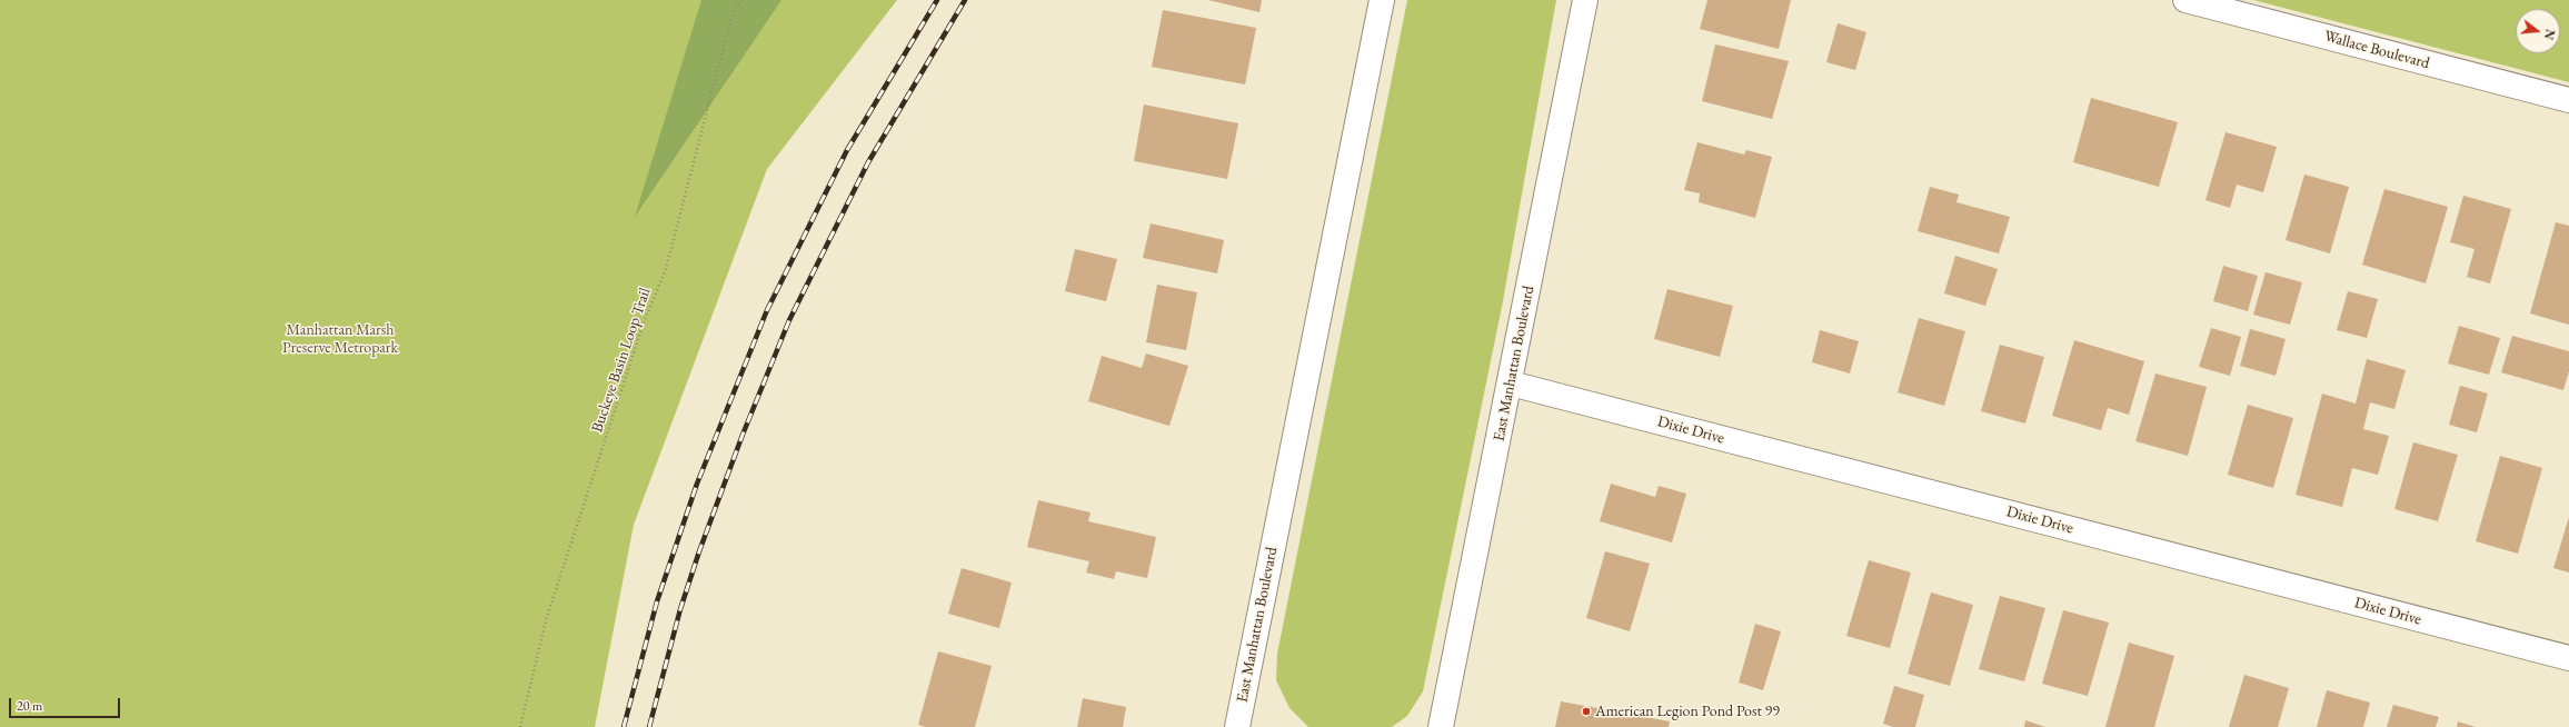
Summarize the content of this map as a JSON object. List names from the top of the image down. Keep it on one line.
{"streets":{"street":["Wallace Boulevard","East Manhattan Boulevard","Dixie Drive"],"path":["Buckeye Basin Loop Trail"]},"crossings":[["East Manhattan Boulevard","Dixie Drive"]],"parks":["Manhattan Marsh Preserve Metropark"],"places":["American Legion Pond Post 99"],"scale_bar":"20 m","north":"right"}
